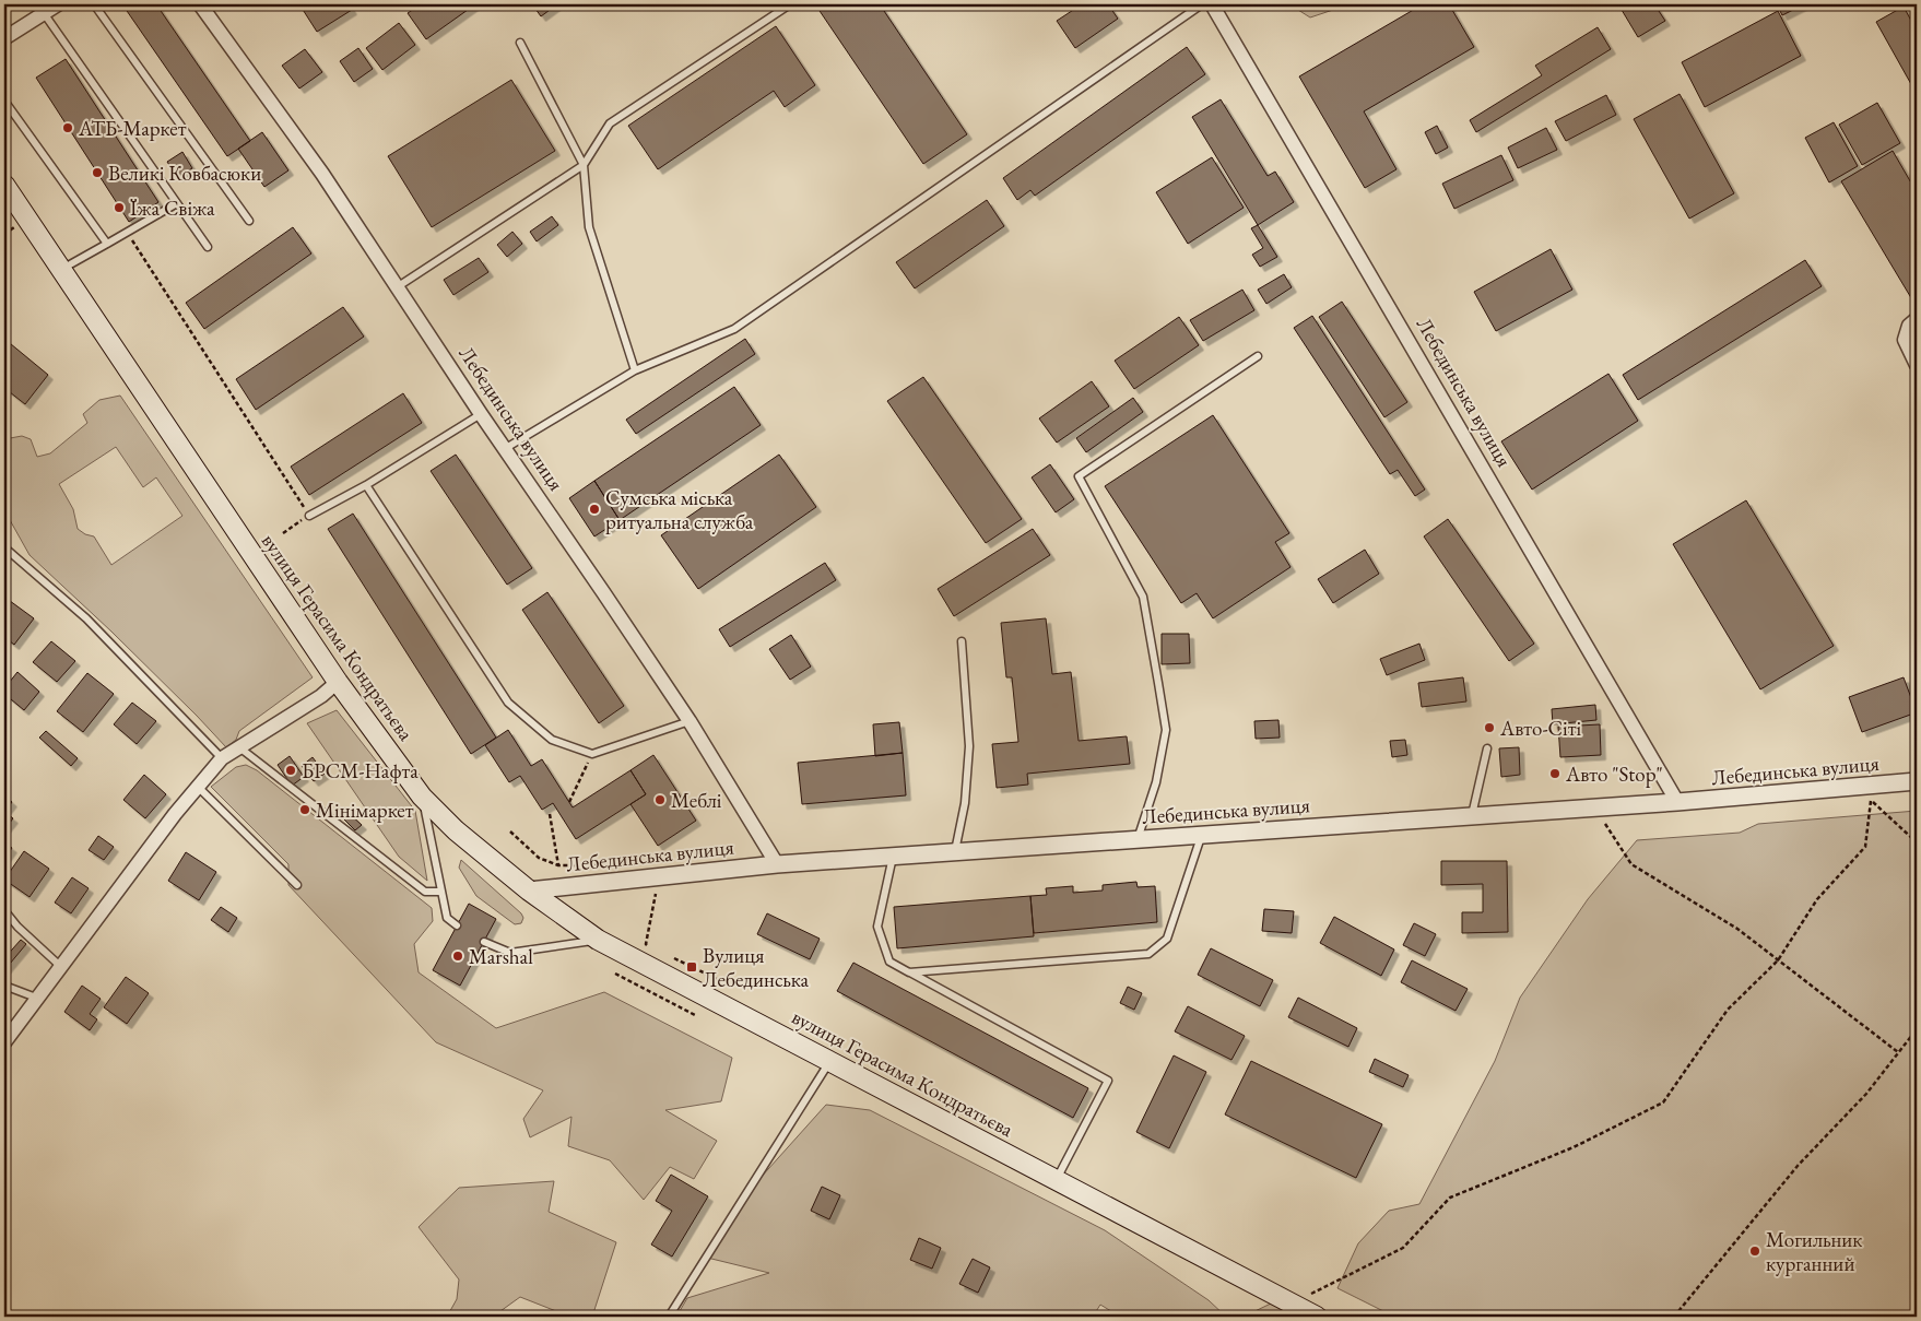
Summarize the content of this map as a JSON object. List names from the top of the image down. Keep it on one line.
{"streets":{"main road":["вулиця Герасима Кондратьєва"],"street":["Лебединська вулиця"]},"crossings":[["Лебединська вулиця","вулиця Герасима Кондратьєва"]],"places":{"other":["АТБ-Маркет","Великі Ковбасюки","Їжа Свіжа","Сумська міська ритуальна служба","Авто-Сіті","БРСМ-Нафта","Авто \"Stop\"","Меблі","Мінімаркет","Marshal","Могильник курганний"],"transit":["Вулиця Лебединська"]}}
